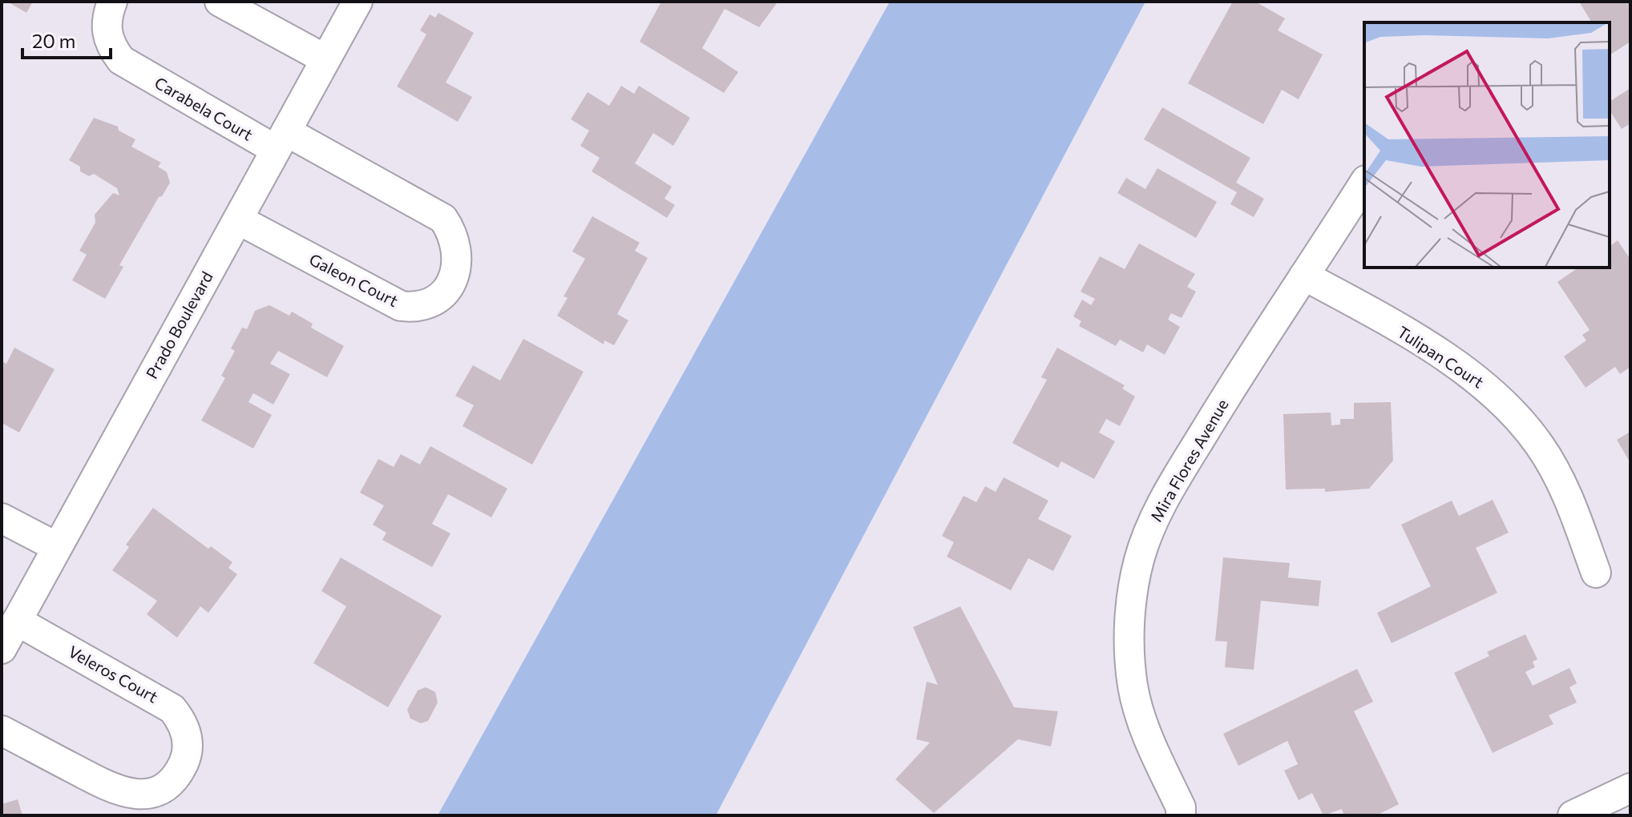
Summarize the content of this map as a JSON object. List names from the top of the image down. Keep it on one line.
{"streets":{"street":["Carabela Court","Galeon Court","Prado Boulevard","Tulipan Court","Mira Flores Avenue","Veleros Court"]},"crossings":[["Carabela Court","Galeon Court"],["Carabela Court","Prado Boulevard"],["Galeon Court","Prado Boulevard"],["Prado Boulevard","Veleros Court"],["Tulipan Court","Mira Flores Avenue"]],"scale_bar":"20 m"}
